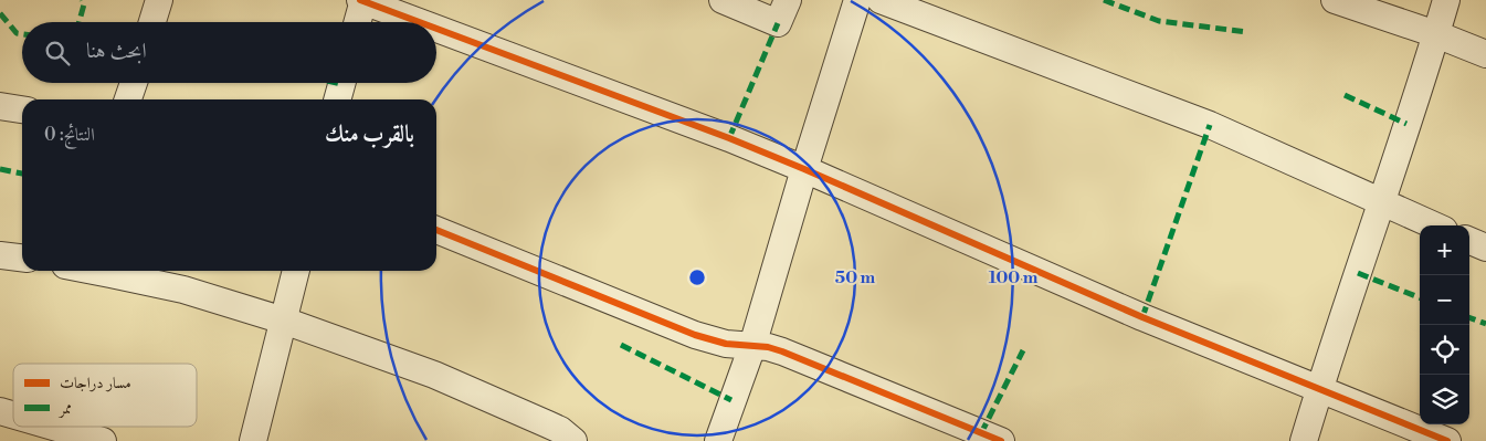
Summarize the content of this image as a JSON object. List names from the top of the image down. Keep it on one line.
{"legend":["مسار دراجات","ممر"],"page":{"search":"ابحث هنا","heading":["بالقرب منك","النتائج: 0"],"map_buttons":["+","−"]},"rings":["50 m","100 m"]}
